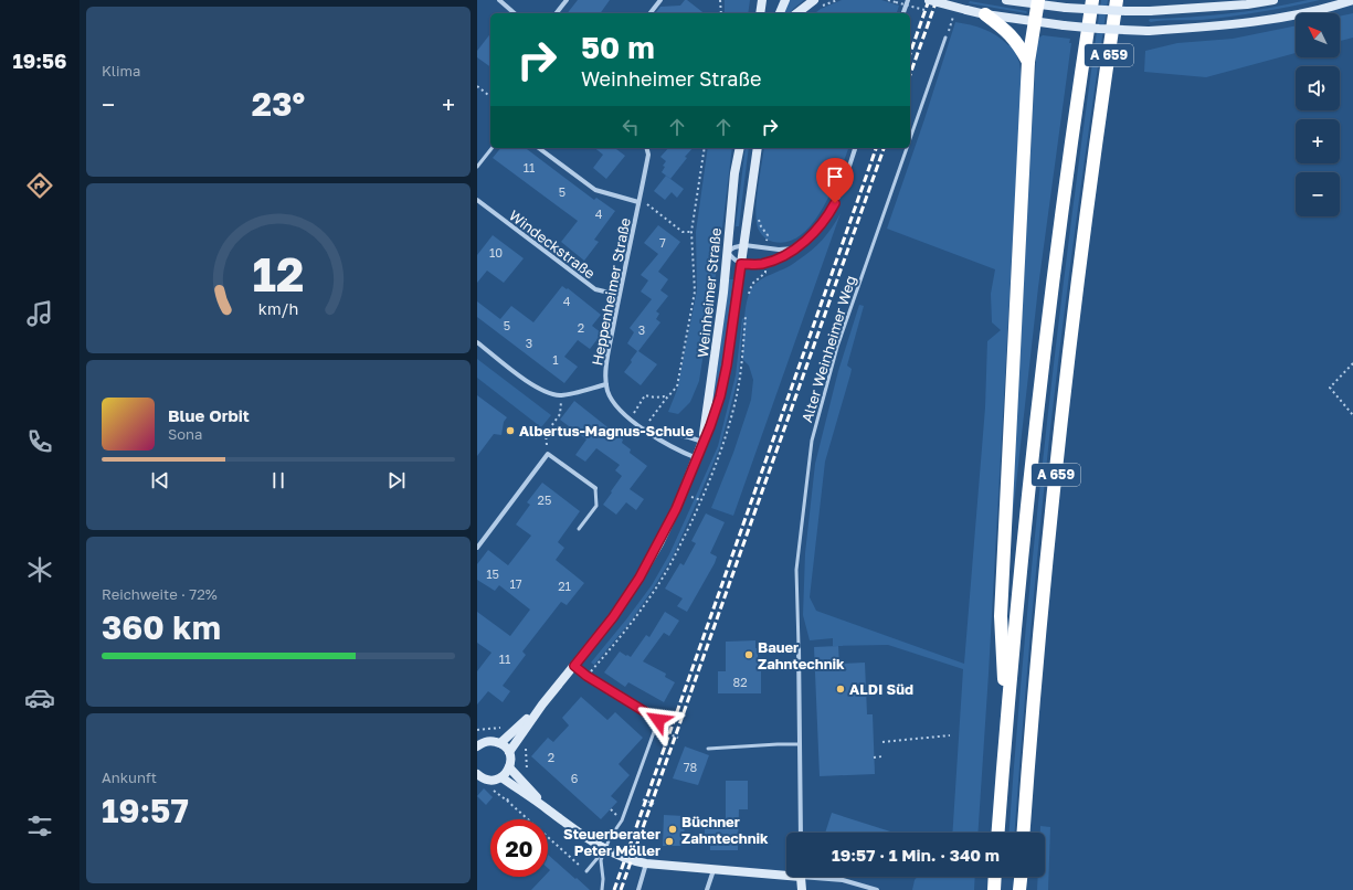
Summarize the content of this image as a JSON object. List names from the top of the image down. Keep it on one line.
{"streets":{"highway":["A 659"],"street":["Windeckstraße","Heppenheimer Straße","Weinheimer Straße"],"lane":["Alter Weinheimer Weg"]},"crossings":[["Windeckstraße","Heppenheimer Straße"],["Heppenheimer Straße","Weinheimer Straße"]],"places":["Albertus-Magnus-Schule","Bauer Zahntechnik","ALDI Süd","Büchner Zahntechnik","Steuerberater Peter Möller"],"house_numbers":["11","5","4","7","10","4","5","2","3","3","1","25","15","17","21","11","82","2","78","6"],"north":"top left","page":{"tabs":"19:56","tile":["Klima",["Reichweite · 72%","360 km"],["Ankunft","19:57"]],"map_buttons":["+","−"],"turn":["50 m","Weinheimer Straße"],"heat":["−","23°","+"],"song":["Blue Orbit","Sona"],"limit":"20","trip":"19:57 · 1 Min. · 340 m","gauge":["12","km/h"]}}
